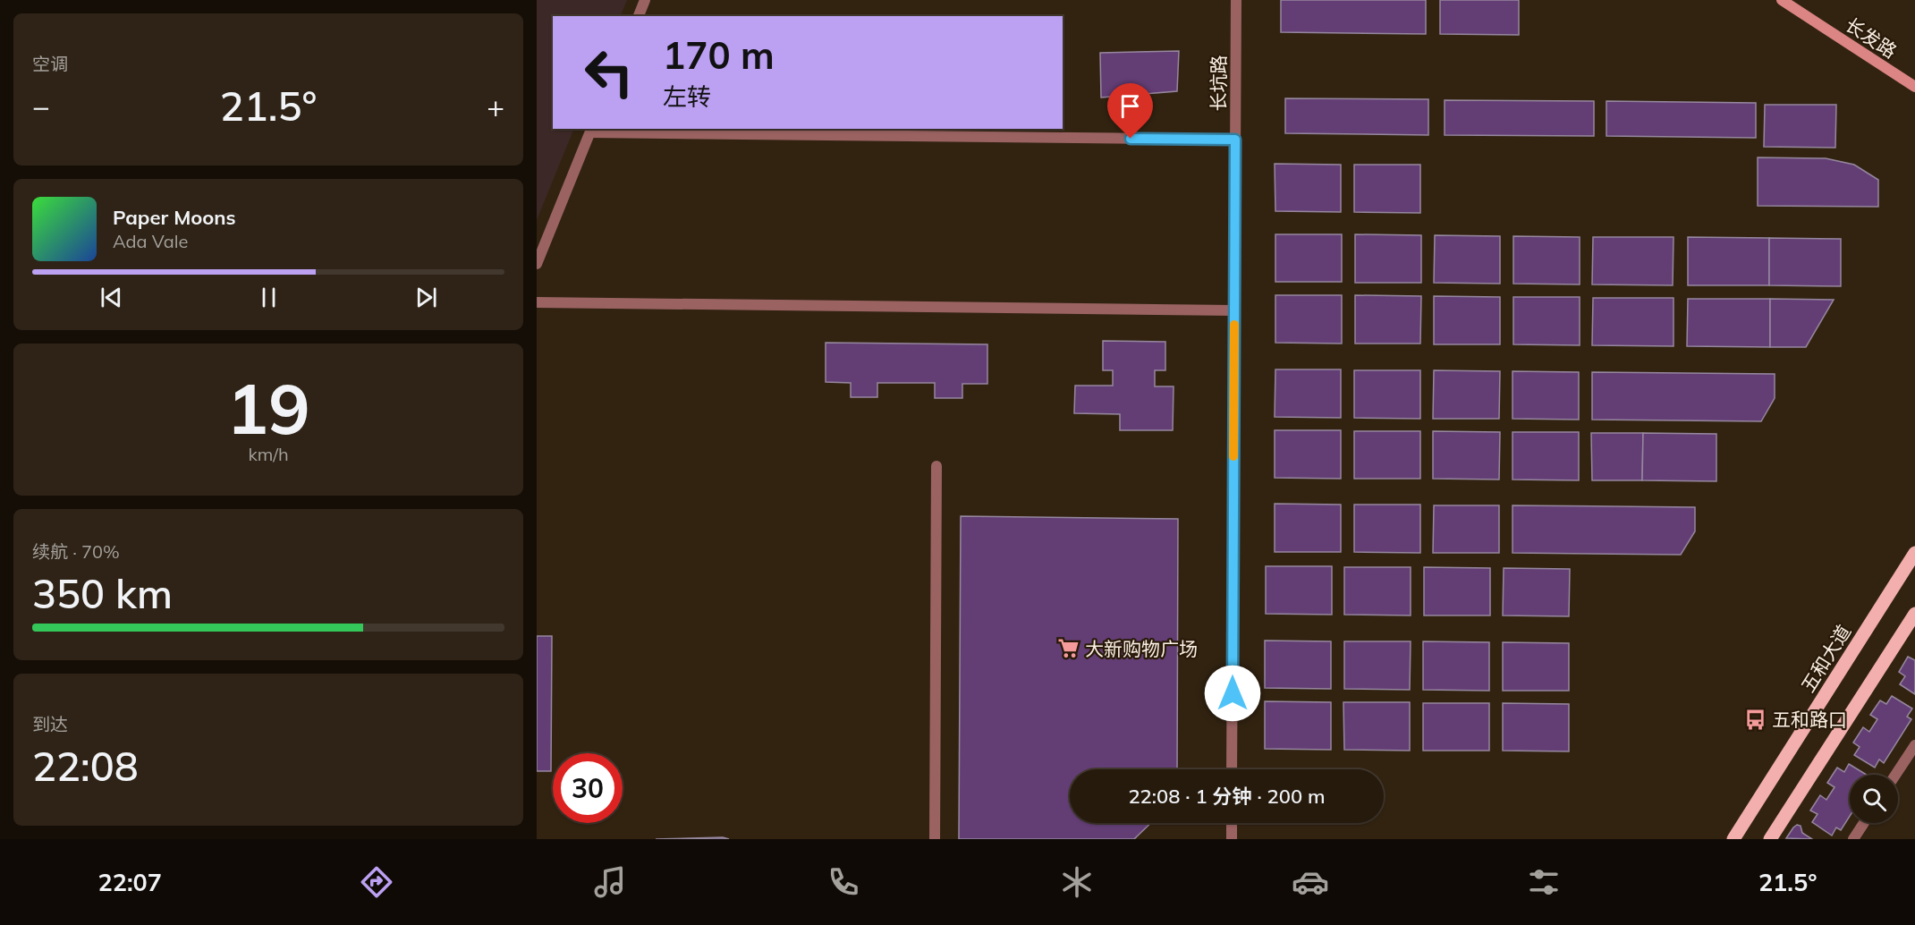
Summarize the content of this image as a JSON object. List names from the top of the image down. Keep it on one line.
{"streets":{"main road":["五和大道"],"street":["长发路","长坑路"]},"places":{"supermarket":["大新购物广场"],"bus stop":["五和路口"]},"page":{"tile":["空调",["19","km/h"],["续航 · 70%","350 km"],["到达","22:08"]],"turn":["170 m","左转"],"heat":["−","21.5°","+"],"song":["Paper Moons","Ada Vale"],"limit":"30","trip":"22:08 · 1 分钟 · 200 m","tabs":["22:07","21.5°"]}}
